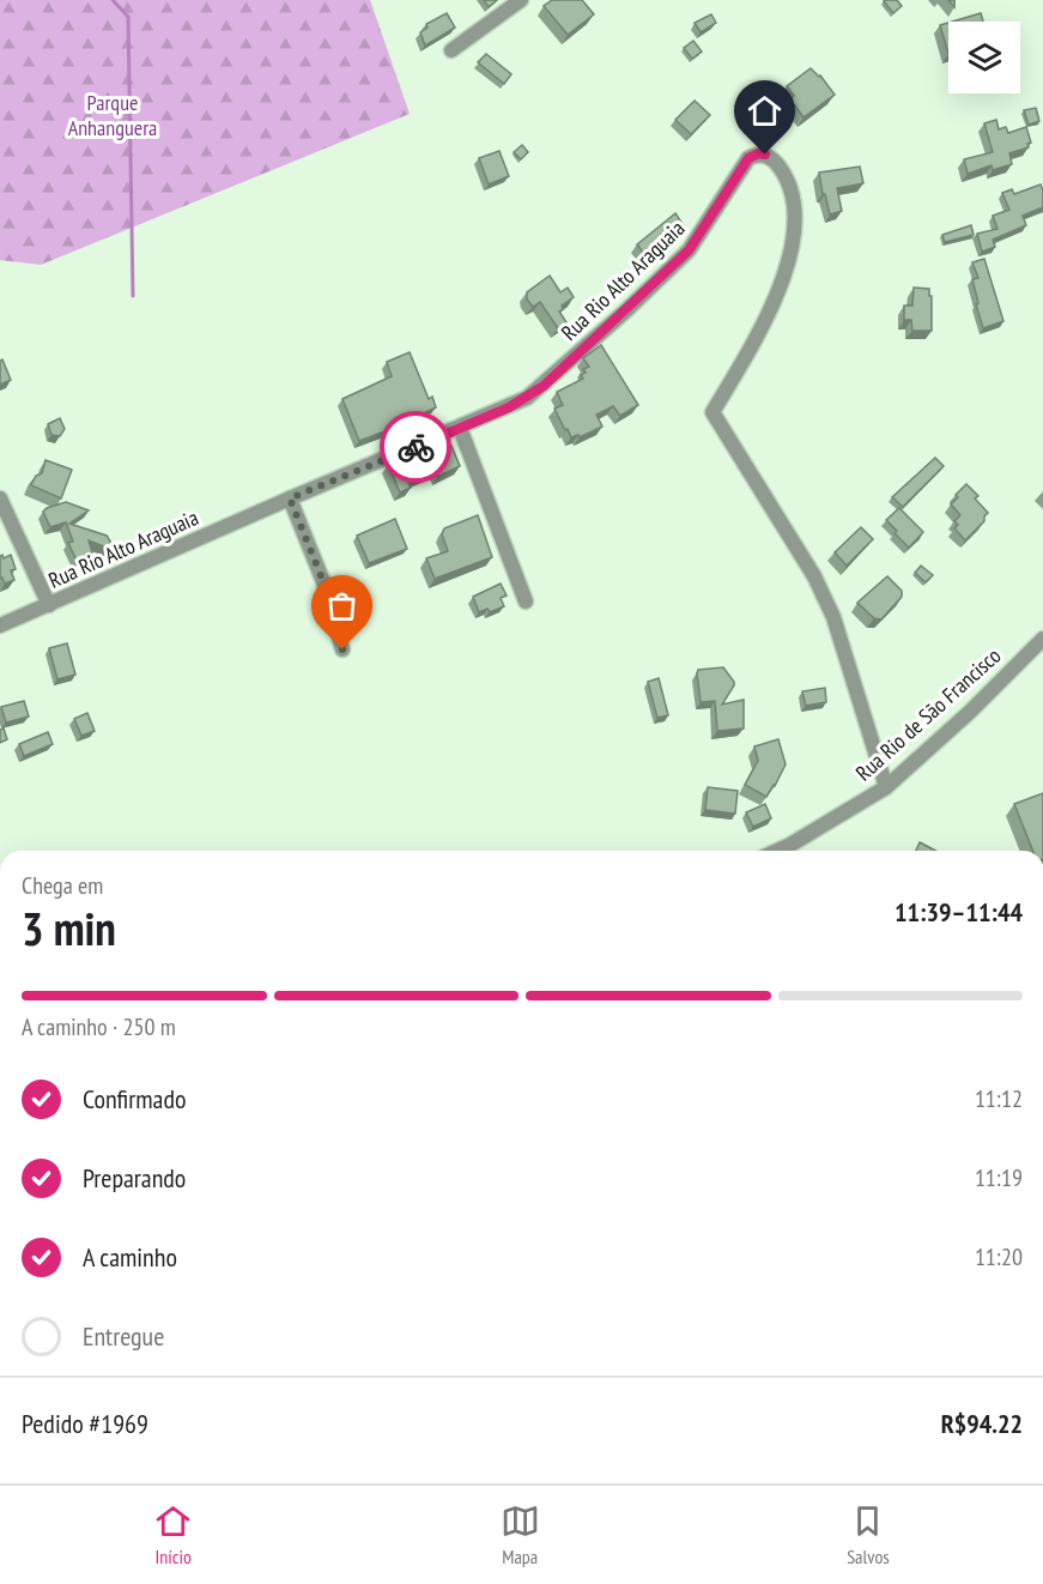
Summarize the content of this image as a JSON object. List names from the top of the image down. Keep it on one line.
{"streets":{"street":["Rua Rio Alto Araguaia","Rua Rio de São Francisco"]},"crossings":[["Rua Rio Alto Araguaia","Rua Rio de São Francisco"]],"parks":["Parque Anhanguera"],"page":{"heading":["3 min","Chega em","11:39–11:44"],"panel":["Pedido #1969","R$94.22"],"bar":"A caminho · 250 m","list":[["Confirmado","11:12"],["Preparando","11:19"],["A caminho","11:20"],"Entregue"],"tabs":["Início","Mapa","Salvos"]}}
